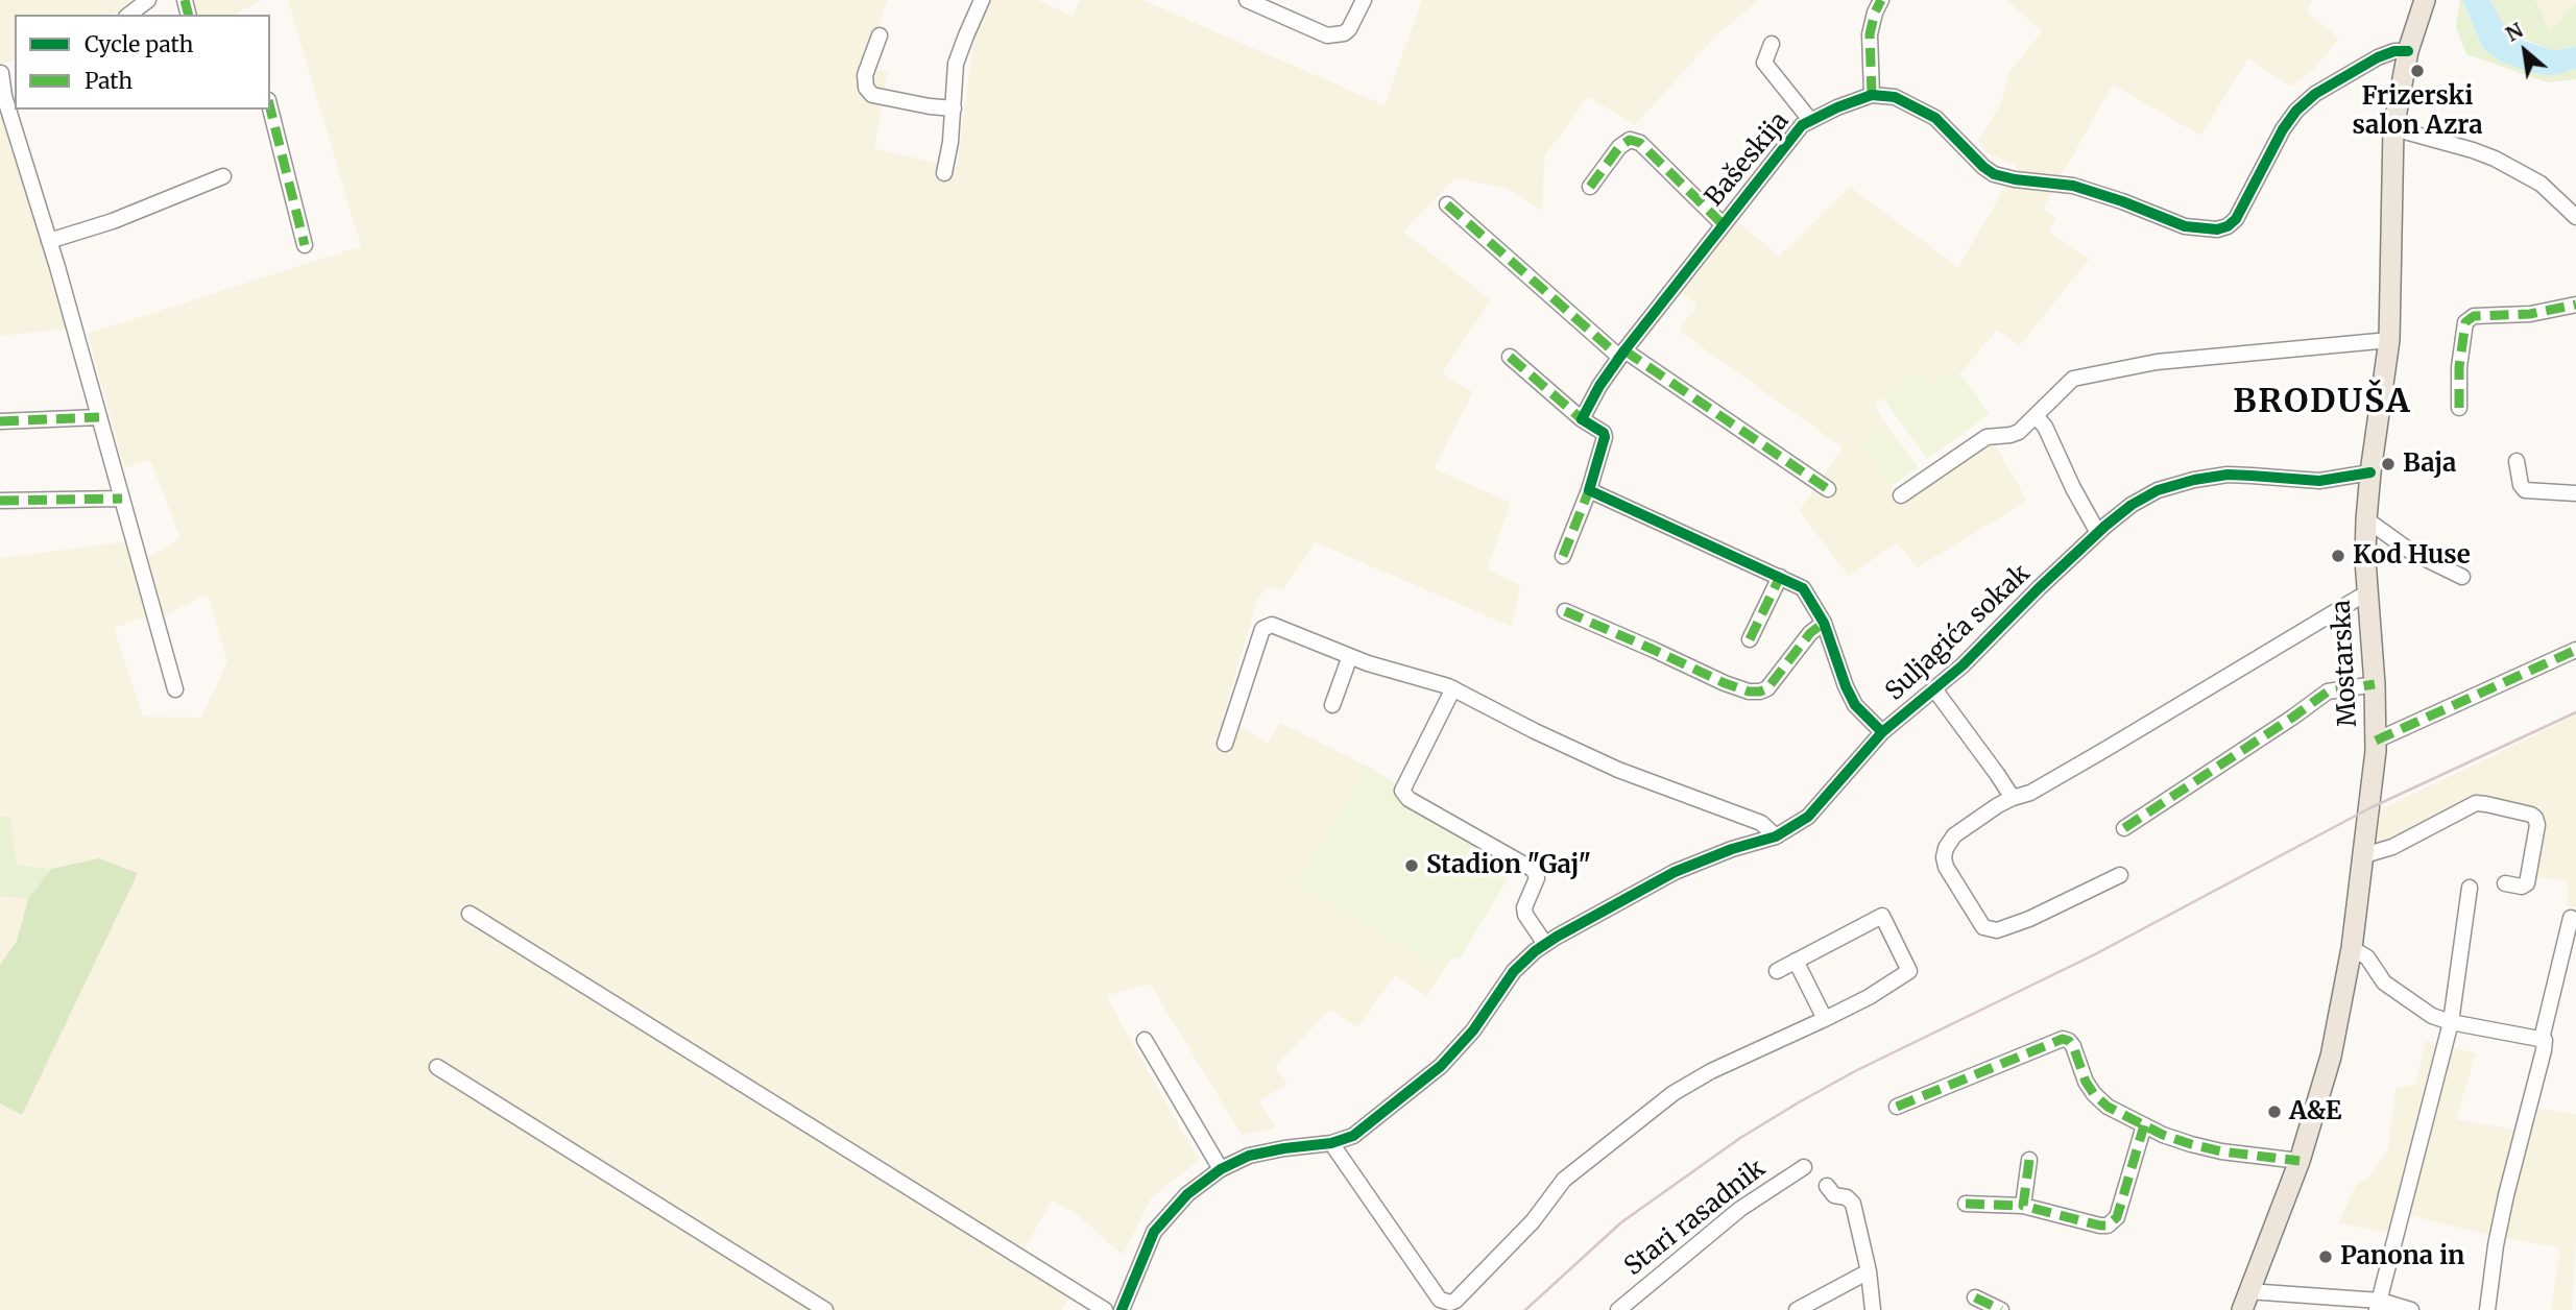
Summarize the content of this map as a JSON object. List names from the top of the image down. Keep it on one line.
{"streets":{"main road":["Mostarska"],"street":["Bašeskija","Suljagića sokak","Stari rasadnik"]},"crossings":[["Suljagića sokak","Mostarska"]],"districts":["BRODUŠA"],"places":["Frizerski salon Azra","Baja","Kod Huse","Stadion \"Gaj\"","A&E","Panona in"],"legend":["Cycle path","Path"],"north":"top left"}
